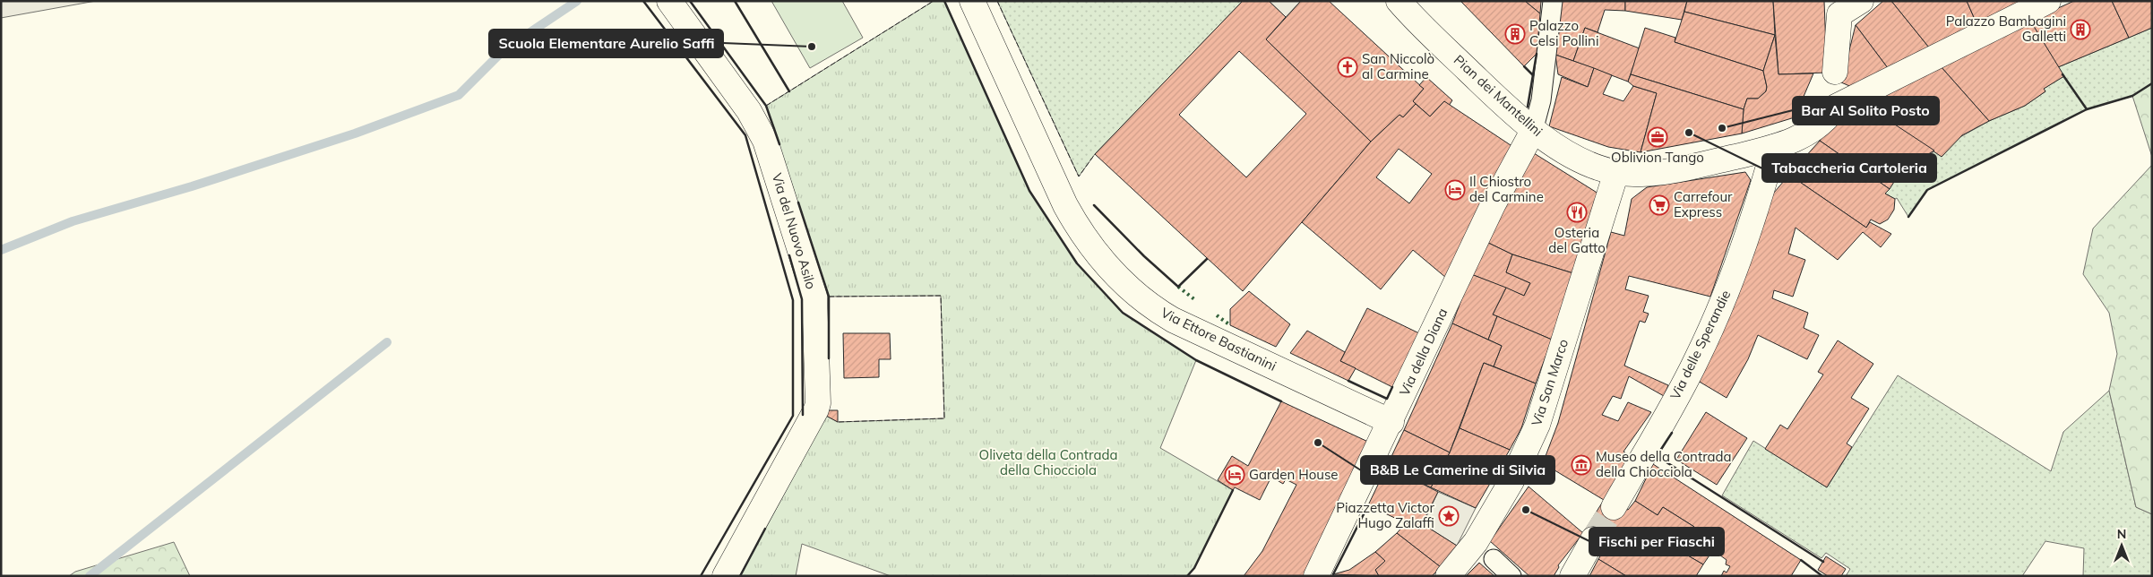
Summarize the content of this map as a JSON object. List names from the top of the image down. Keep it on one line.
{"streets":{"street":["Pian dei Mantellini","Via del Nuovo Asilo","Via Ettore Bastianini","Via delle Sperandie","Via della Diana","Via San Marco"]},"crossings":[["Pian dei Mantellini","Via delle Sperandie"],["Pian dei Mantellini","Via della Diana"],["Pian dei Mantellini","Via San Marco"],["Via Ettore Bastianini","Via della Diana"]],"parks":["Oliveta della Contrada della Chiocciola"],"places":{"building":["Palazzo Bambagini Galletti","Palazzo Celsi Pollini"],"other":["Scuola Elementare Aurelio Saffi","Bar Al Solito Posto","Tabaccheria Cartoleria","B&B Le Camerine di Silvia","Fischi per Fiaschi"],"church":["San Niccolò al Carmine"],"office":["Oblivion Tango"],"hotel":["Il Chiostro del Carmine","Garden House"],"supermarket":["Carrefour Express"],"restaurant":["Osteria del Gatto"],"museum":["Museo della Contrada della Chiocciola"],"place":["Piazzetta Victor Hugo Zalaffi"]},"north":"top"}
